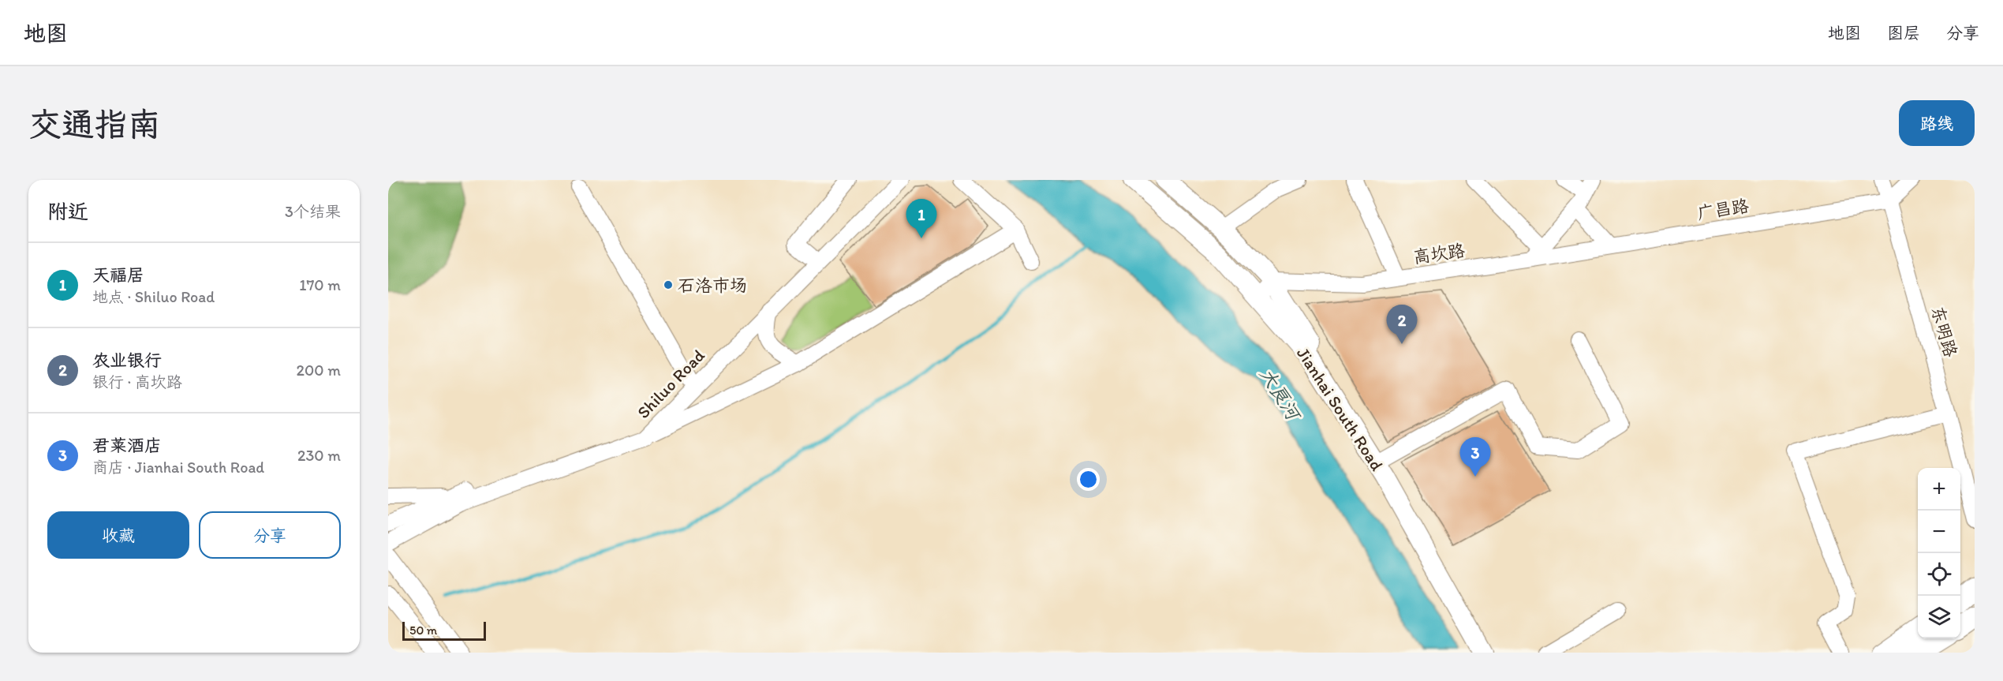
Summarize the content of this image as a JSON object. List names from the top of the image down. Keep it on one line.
{"streets":{"main road":["Jianhai South Road"],"street":["广昌路","高坎路","东明路","Shiluo Road"]},"crossings":[["广昌路","高坎路"],["广昌路","东明路"],["高坎路","Jianhai South Road"]],"water":["大良河"],"places":["石洛市场"],"scale_bar":"50 m","page":{"header":"地图","nav":["地图","图层","分享"],"buttons":["路线",["收藏","分享"]],"title":"交通指南","heading":["附近","3个结果"],"pins":["1","2","3"],"list":[{"mark":"1","name":"天福居","note":"地点 · Shiluo Road","value":"170 m"},{"mark":"2","name":"农业银行","note":"银行 · 高坎路","value":"200 m"},{"mark":"3","name":"君莱酒店","note":"商店 · Jianhai South Road","value":"230 m"}],"map_buttons":["+","−"],"scale":"50 m"}}
